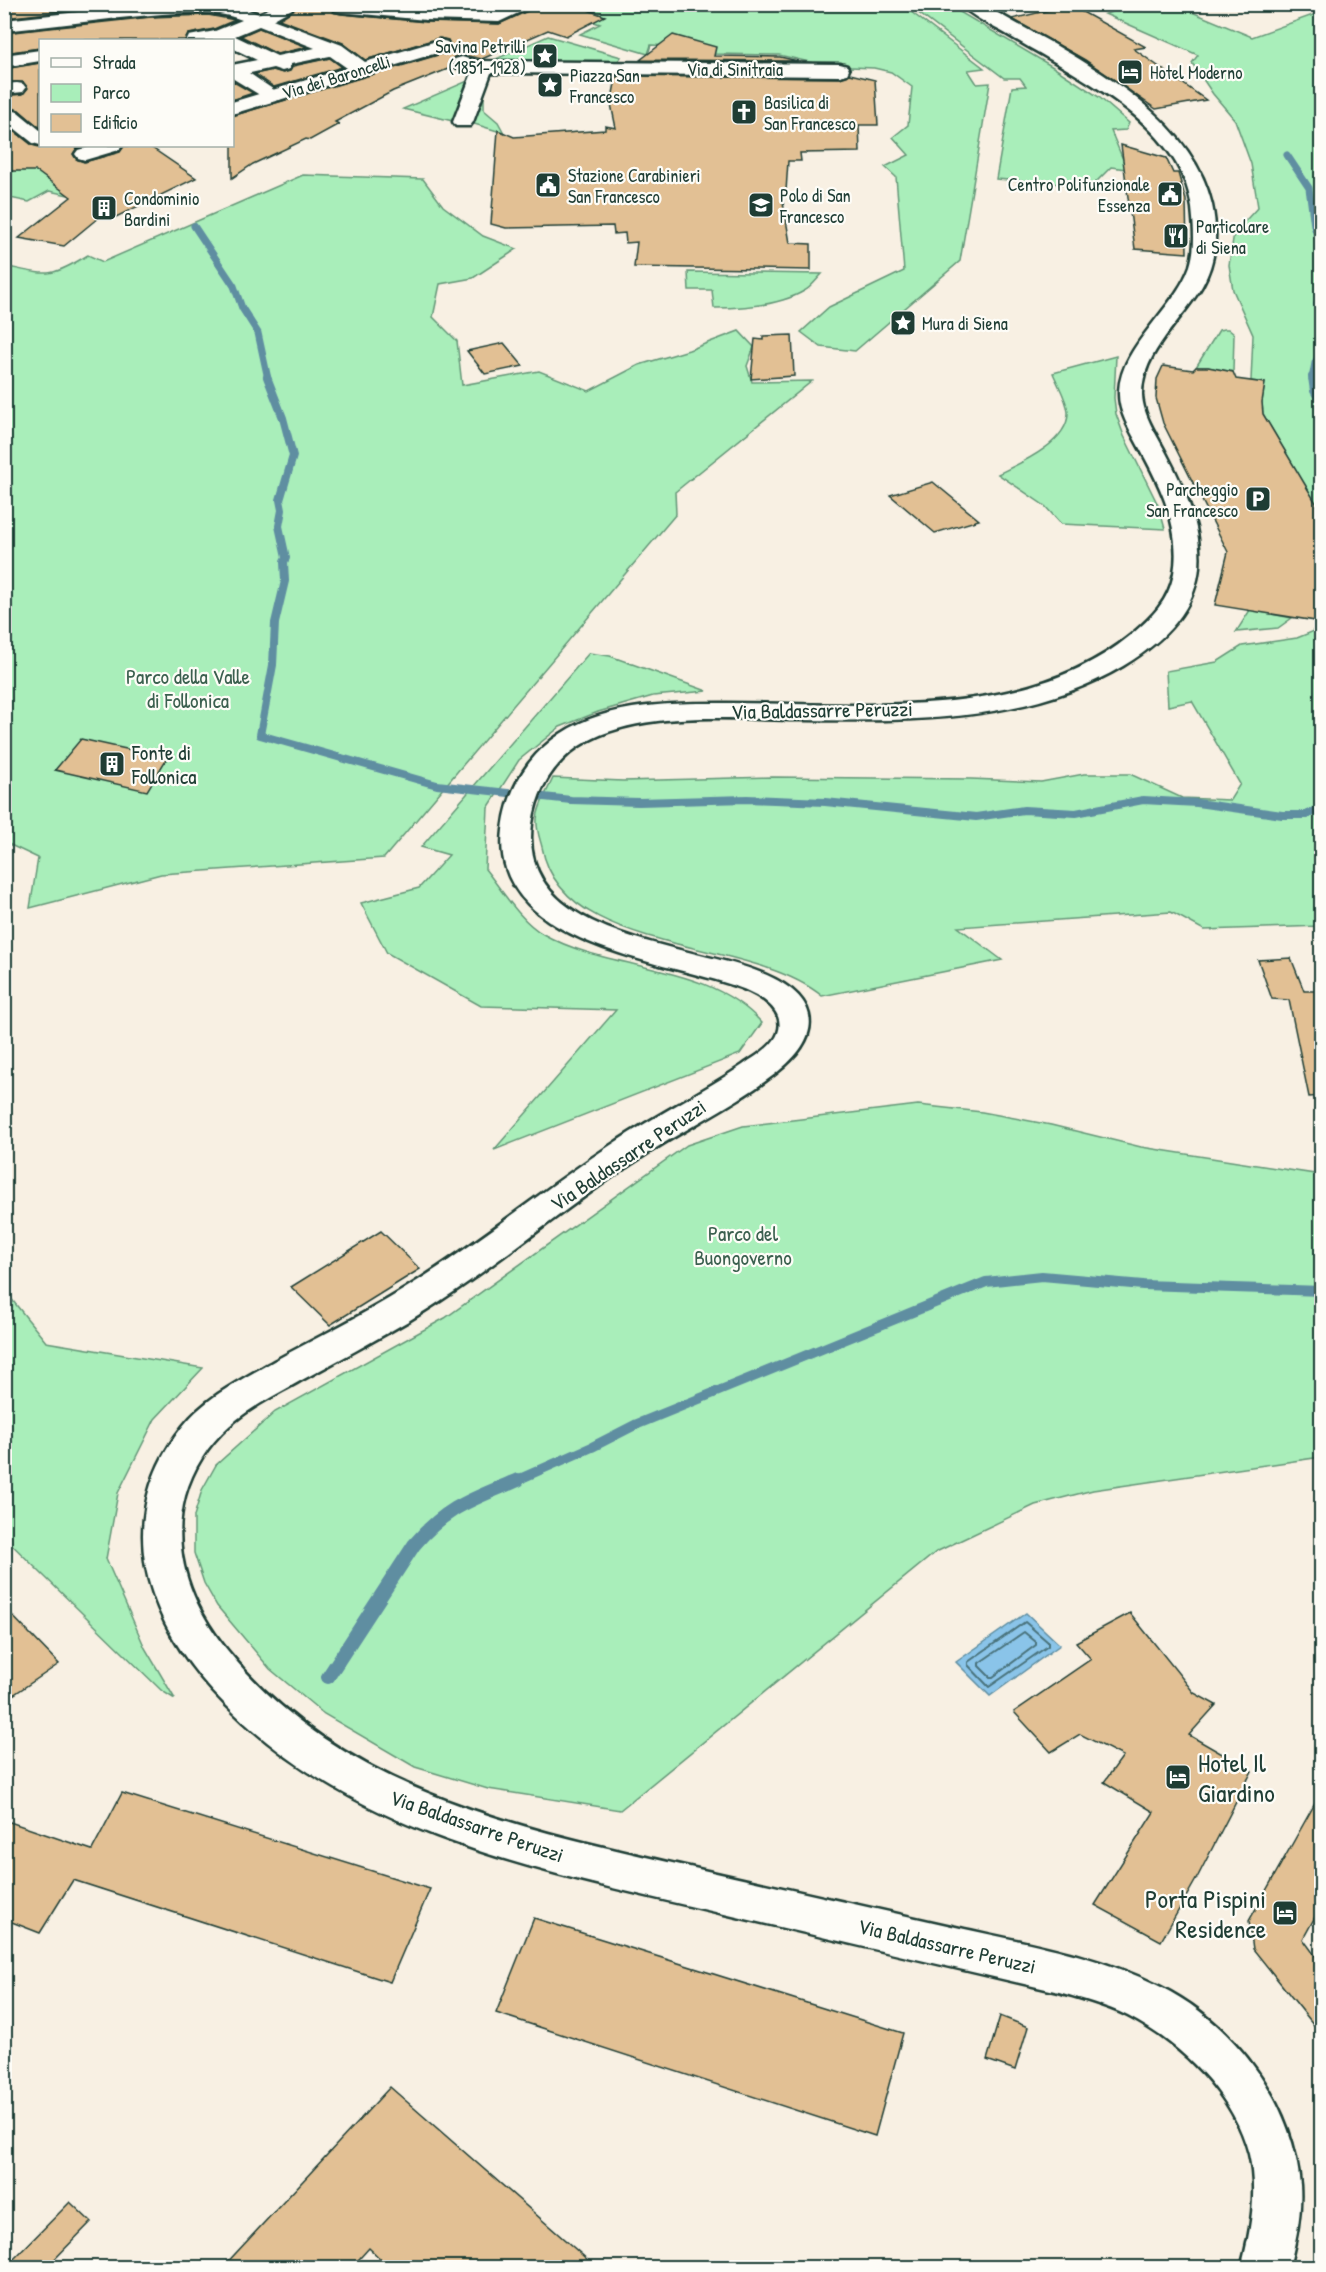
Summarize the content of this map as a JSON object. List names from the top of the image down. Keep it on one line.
{"streets":{"street":["Via di Sinitraia","Via dei Baroncelli","Via Baldassarre Peruzzi"]},"parks":["Parco della Valle di Follonica","Parco del Buongoverno"],"places":{"place":["Savina Petrilli (1851-1928)","Piazza San Francesco","Mura di Siena"],"hotel":["Hotel Moderno","Hotel Il Giardino","Porta Pispini Residence"],"church":["Basilica di San Francesco"],"public building":["Stazione Carabinieri San Francesco","Centro Polifunzionale Essenza"],"school or university":["Polo di San Francesco"],"building":["Condominio Bardini","Fonte di Follonica"],"restaurant":["Particolare di Siena"],"parking":["Parcheggio San Francesco"]},"legend":["Strada","Parco","Edificio"]}
